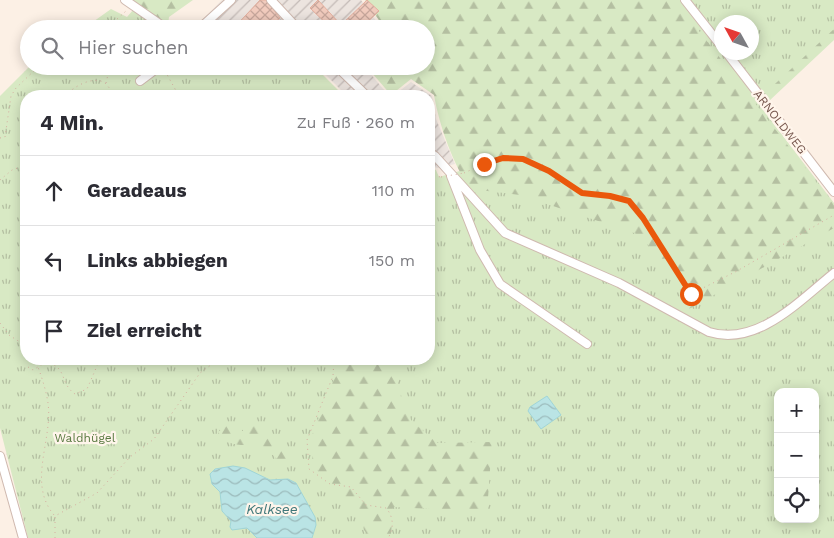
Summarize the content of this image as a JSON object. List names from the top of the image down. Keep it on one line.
{"streets":{"street":["ARNOLDWEG"]},"water":["Kalksee"],"parks":["Waldhügel"],"north":"top left","page":{"search":"Hier suchen","heading":["4 Min.","Zu Fuß · 260 m"],"list":[["Geradeaus","110 m"],["Links abbiegen","150 m"],"Ziel erreicht"],"map_buttons":["+","−"]}}
